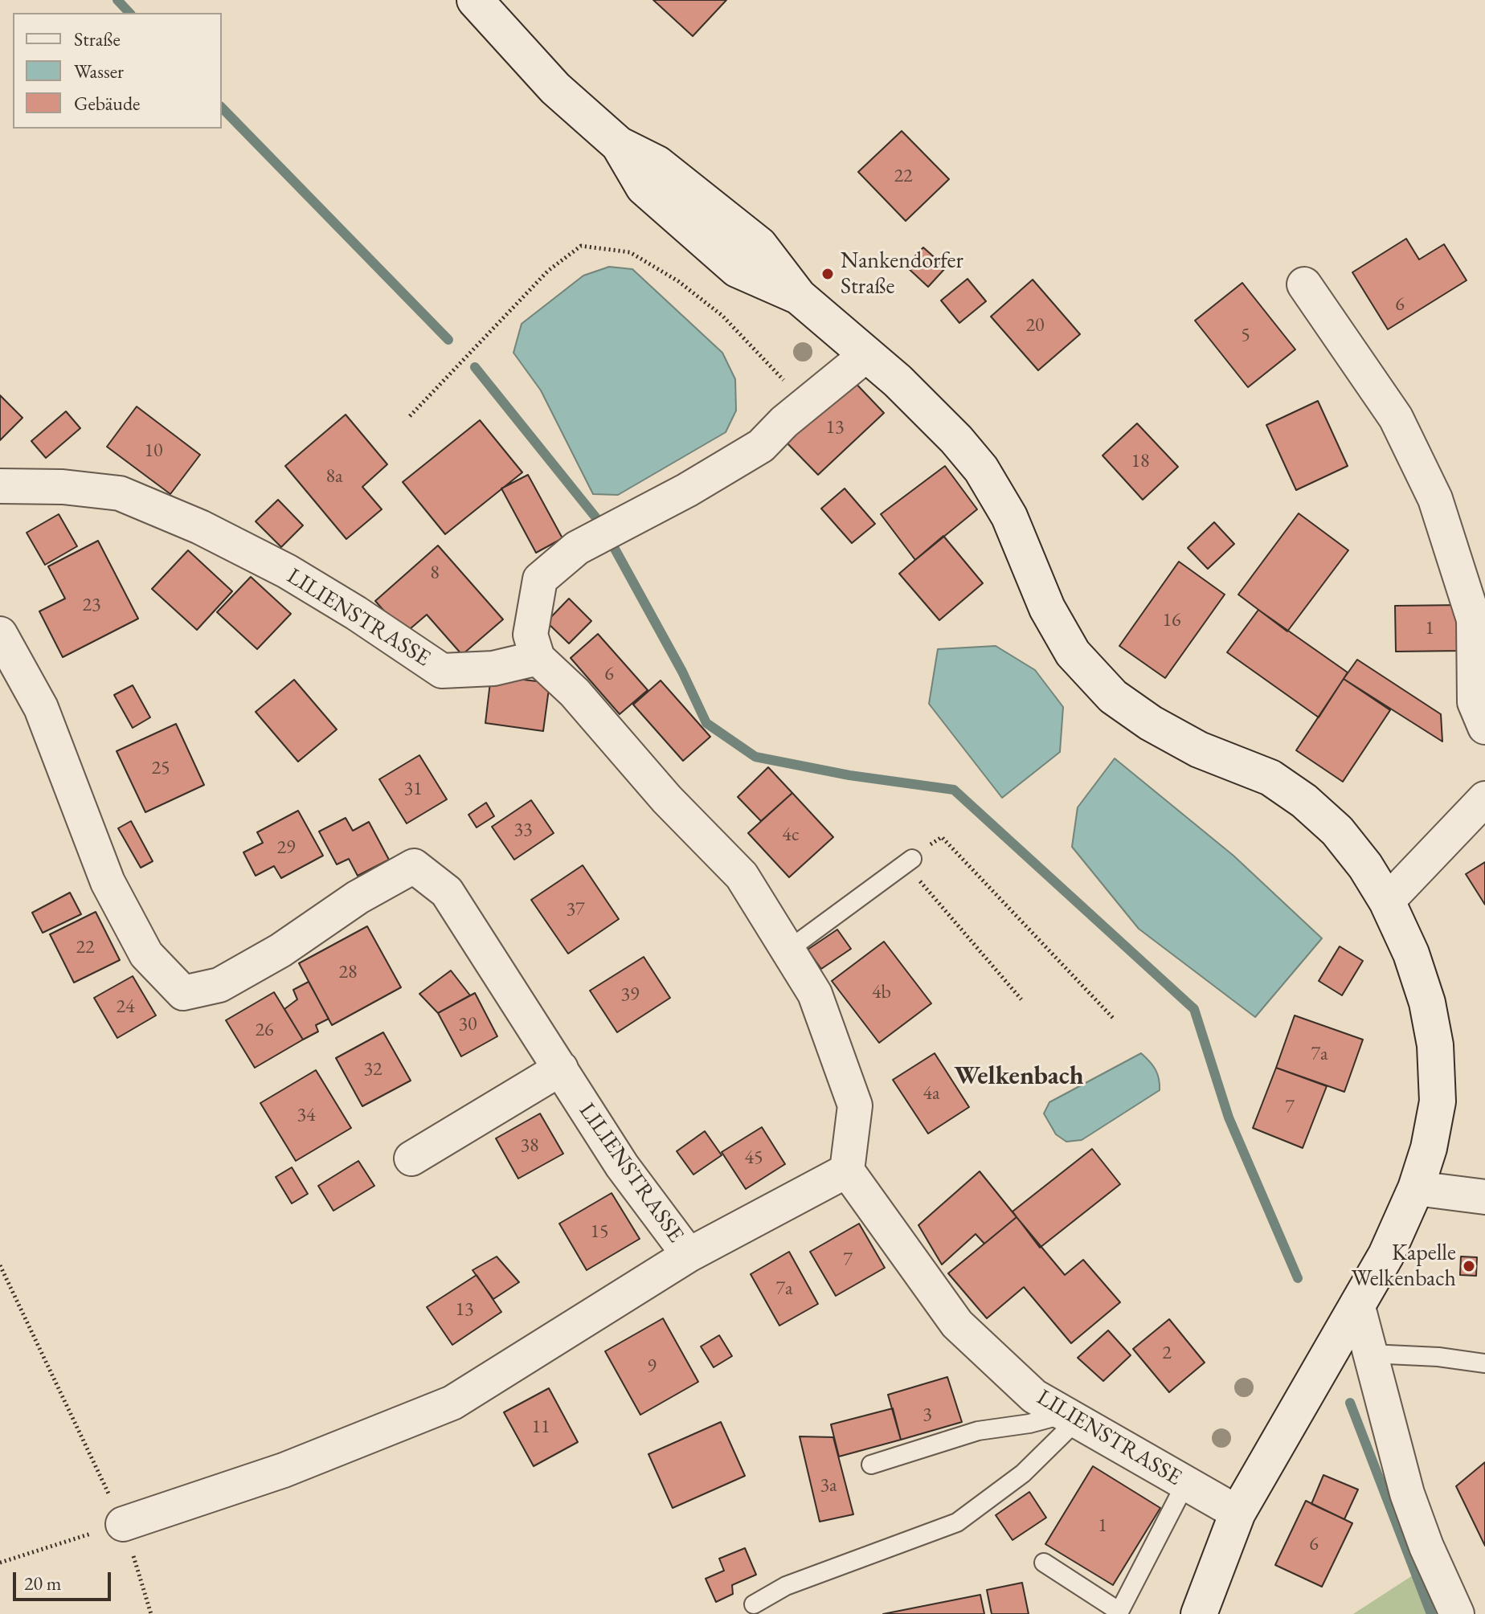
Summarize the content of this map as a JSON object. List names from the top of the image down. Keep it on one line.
{"streets":{"street":["LILIENSTRASSE"]},"districts":["Welkenbach"],"places":["Nankendorfer Straße","Kapelle Welkenbach"],"house_numbers":["22","6","20","5","13","10","18","8a","8","23","16","1","6","25","31","33","4c","29","37","22","28","4b","39","24","30","26","7a","32","4a","7","34","38","45","15","7","7a","13","2","9","3","11","3a","1","6"],"legend":["Straße","Wasser","Gebäude"],"scale_bar":"20 m"}
